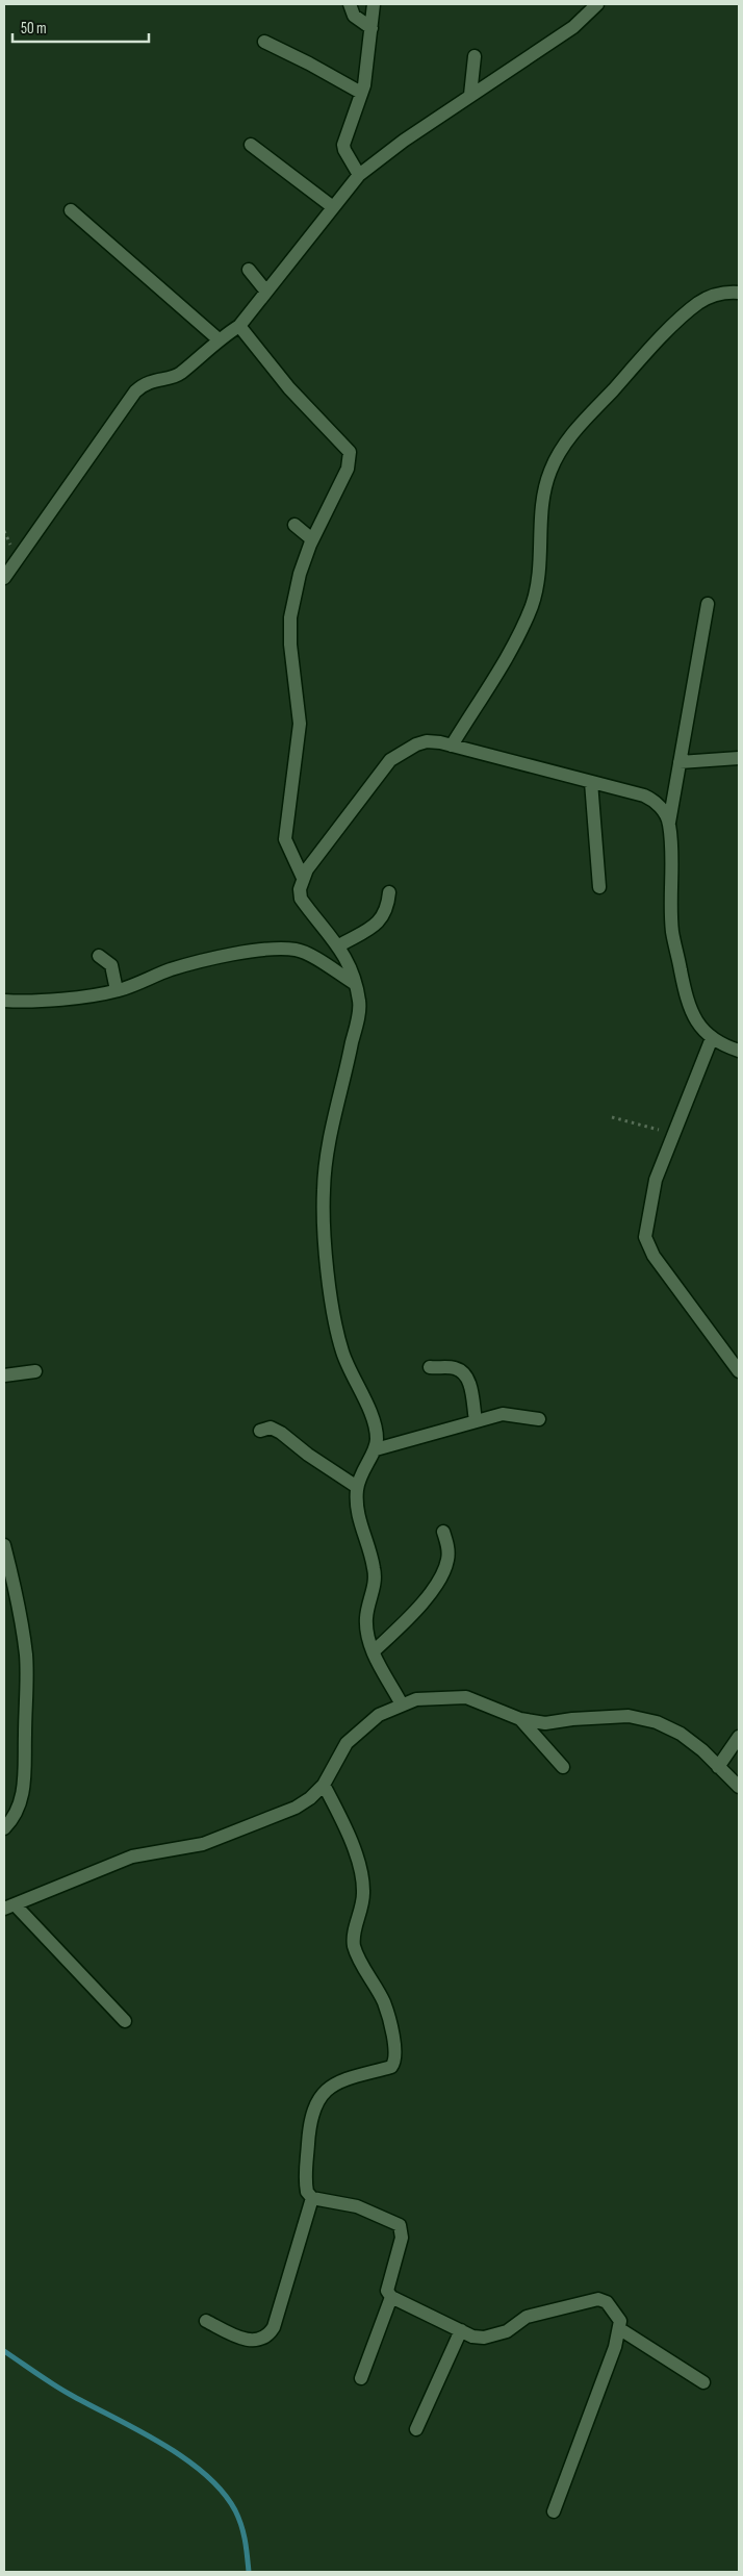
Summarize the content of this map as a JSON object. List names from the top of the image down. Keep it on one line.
{"scale_bar":"50 m"}
